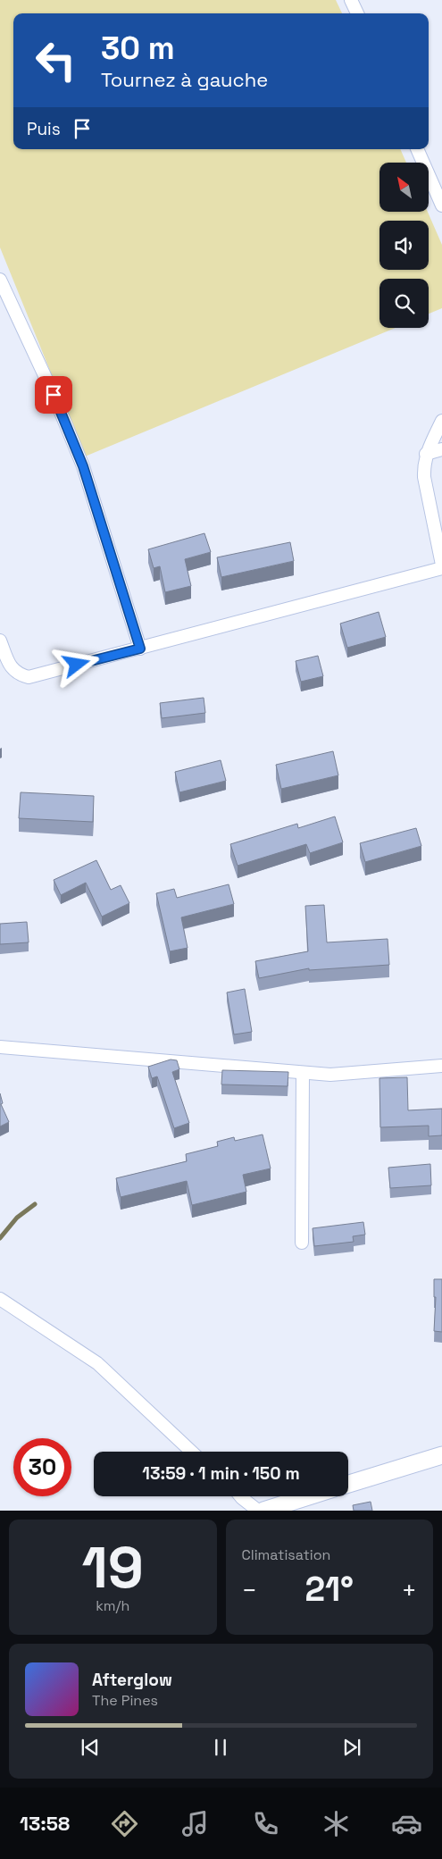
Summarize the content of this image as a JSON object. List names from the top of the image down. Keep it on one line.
{"north":"top left","page":{"turn":["30 m","Tournez à gauche"],"then":"Puis","limit":"30","trip":"13:59 · 1 min · 150 m","tile":[["19","km/h"],"Climatisation"],"heat":["−","21°","+"],"song":["Afterglow","The Pines"],"tabs":"13:58"}}
